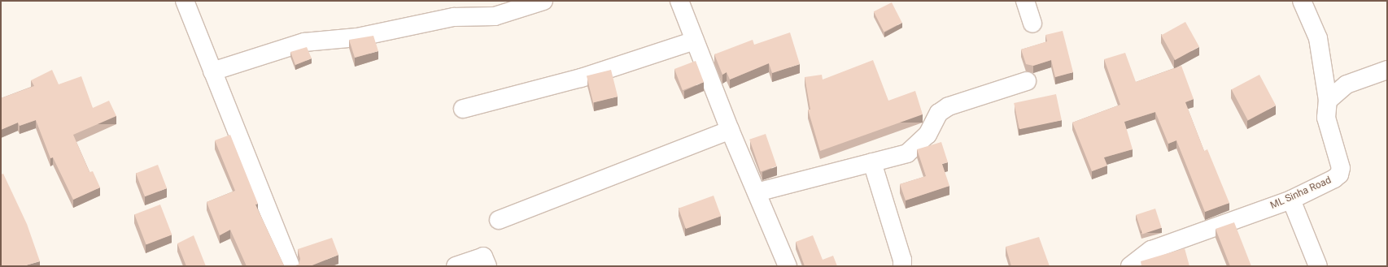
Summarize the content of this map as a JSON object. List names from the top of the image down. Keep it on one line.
{"streets":{"street":["ML Sinha Road"]}}
